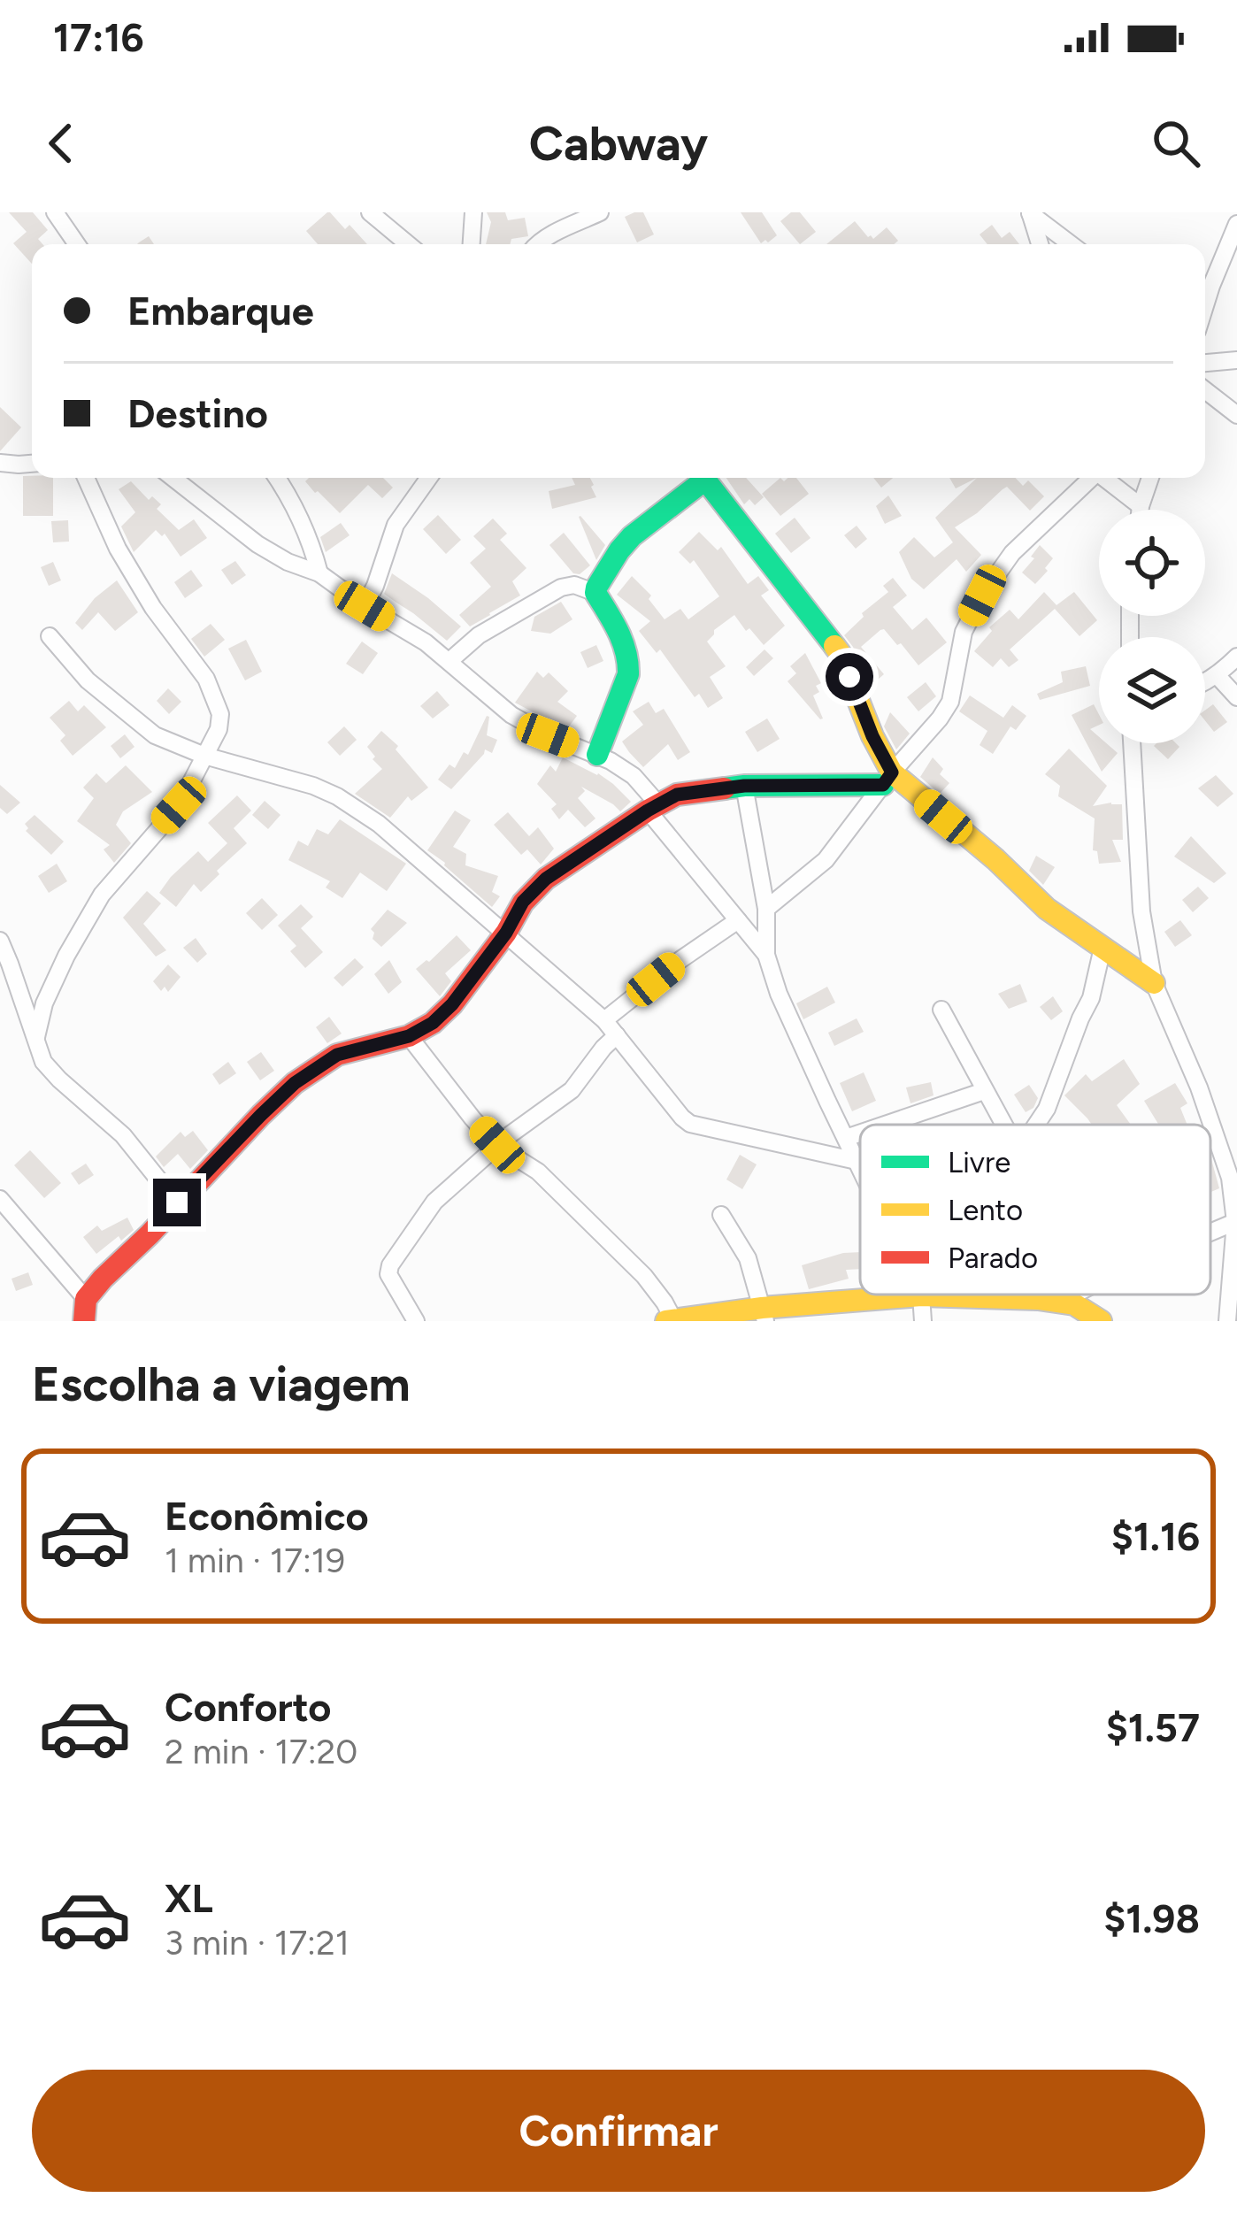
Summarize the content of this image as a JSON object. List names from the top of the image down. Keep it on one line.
{"legend":["Livre","Lento","Parado"],"page":{"status":"17:16","header":"Cabway","banner":["Embarque","Destino"],"heading":"Escolha a viagem","list":[{"name":"Econômico","note":"1 min · 17:19","value":"$1.16"},{"name":"Conforto","note":"2 min · 17:20","value":"$1.57"},{"name":"XL","note":"3 min · 17:21","value":"$1.98"}],"buttons":"Confirmar"}}
